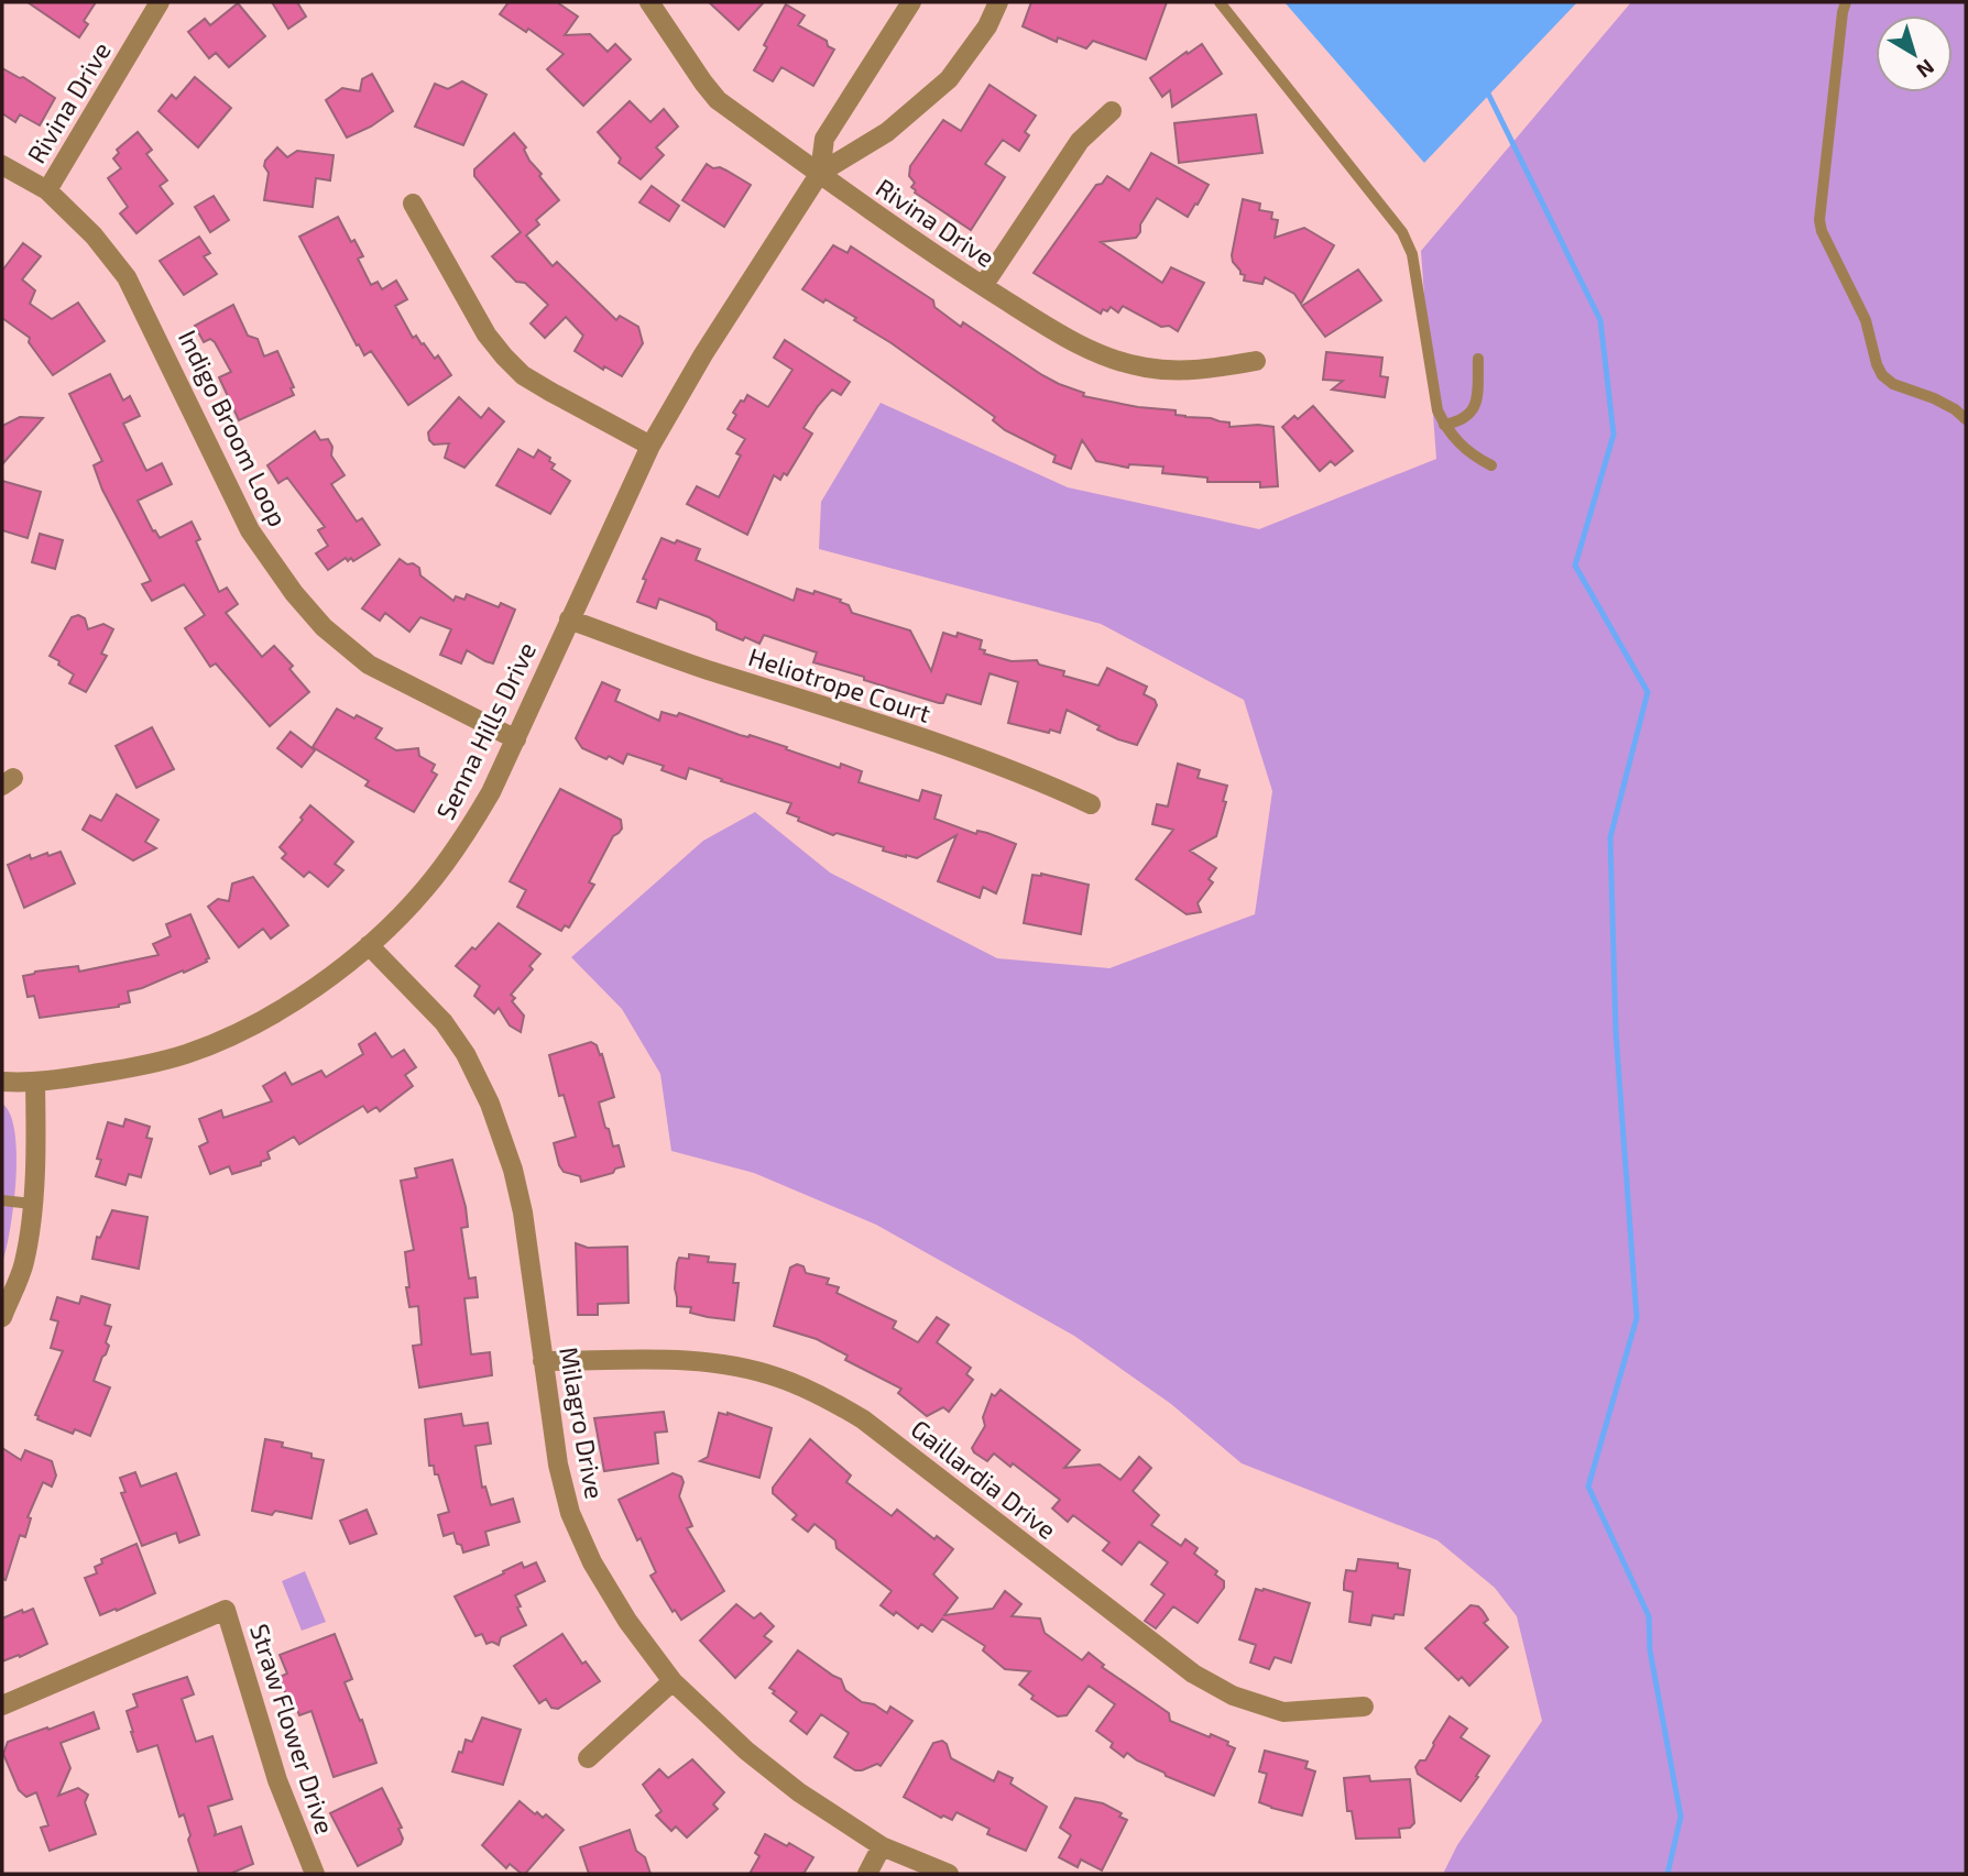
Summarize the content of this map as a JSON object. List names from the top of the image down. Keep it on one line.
{"streets":{"street":["Rivina Drive","Indigo Broom Loop","Heliotrope Court","Senna Hills Drive","Milagro Drive","Gaillardia Drive","Straw Flower Drive"]},"crossings":[["Rivina Drive","Indigo Broom Loop"],["Rivina Drive","Senna Hills Drive"],["Indigo Broom Loop","Senna Hills Drive"],["Heliotrope Court","Senna Hills Drive"],["Senna Hills Drive","Milagro Drive"],["Milagro Drive","Gaillardia Drive"]],"north":"bottom right"}
